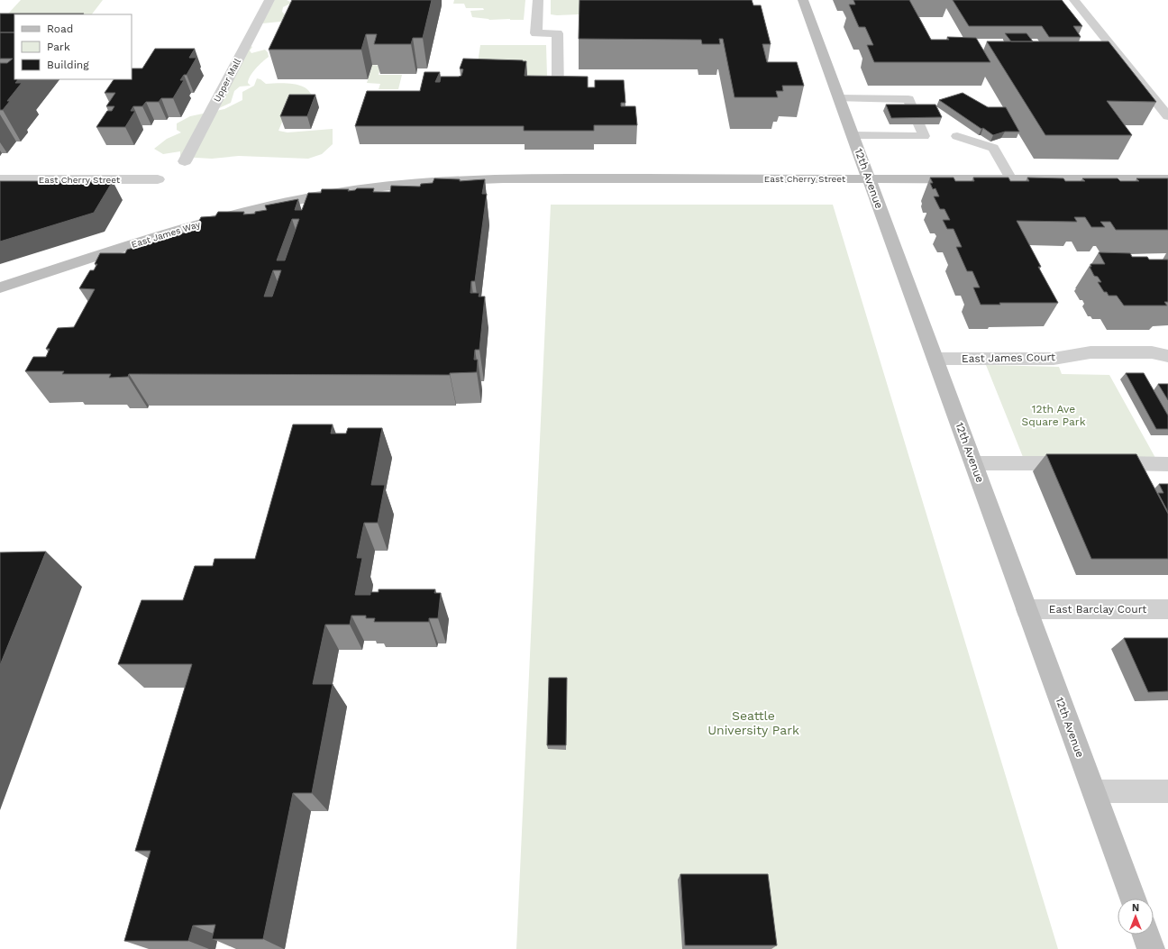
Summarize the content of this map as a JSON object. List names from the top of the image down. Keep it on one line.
{"streets":{"main road":["East Cherry Street","12th Avenue","East James Way"],"street":["Upper Mall","East James Court","East Barclay Court"]},"crossings":[["East Cherry Street","12th Avenue"],["East Cherry Street","East James Way"],["12th Avenue","East James Court"],["12th Avenue","East Barclay Court"]],"parks":["12th Ave Square Park","Seattle University Park"],"legend":["Road","Park","Building"],"north":"top"}
